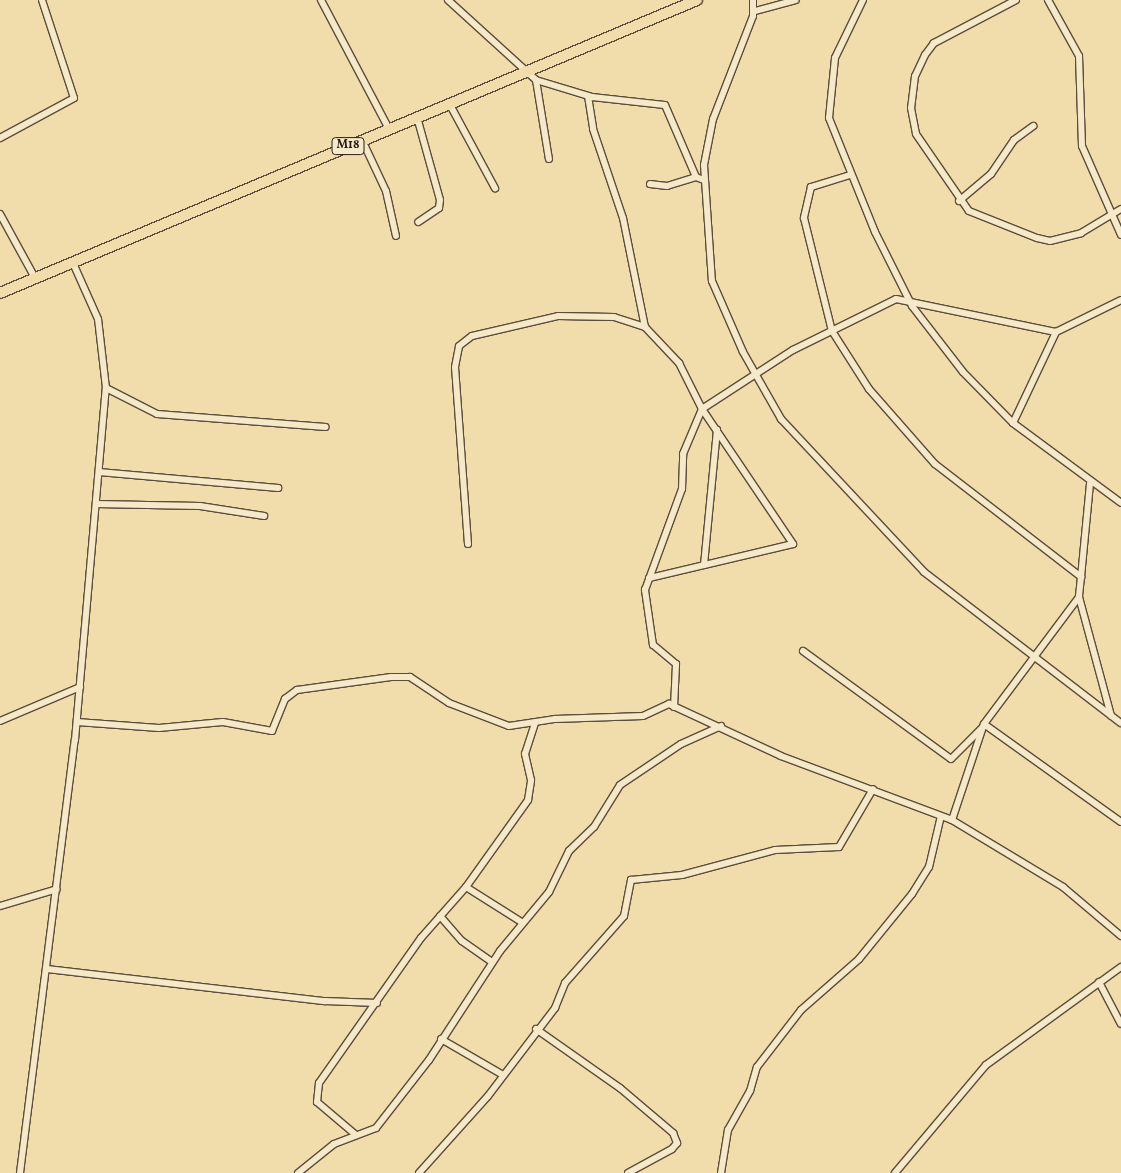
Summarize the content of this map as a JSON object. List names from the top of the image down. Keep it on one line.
{"streets":{"main road":["M18"]}}
